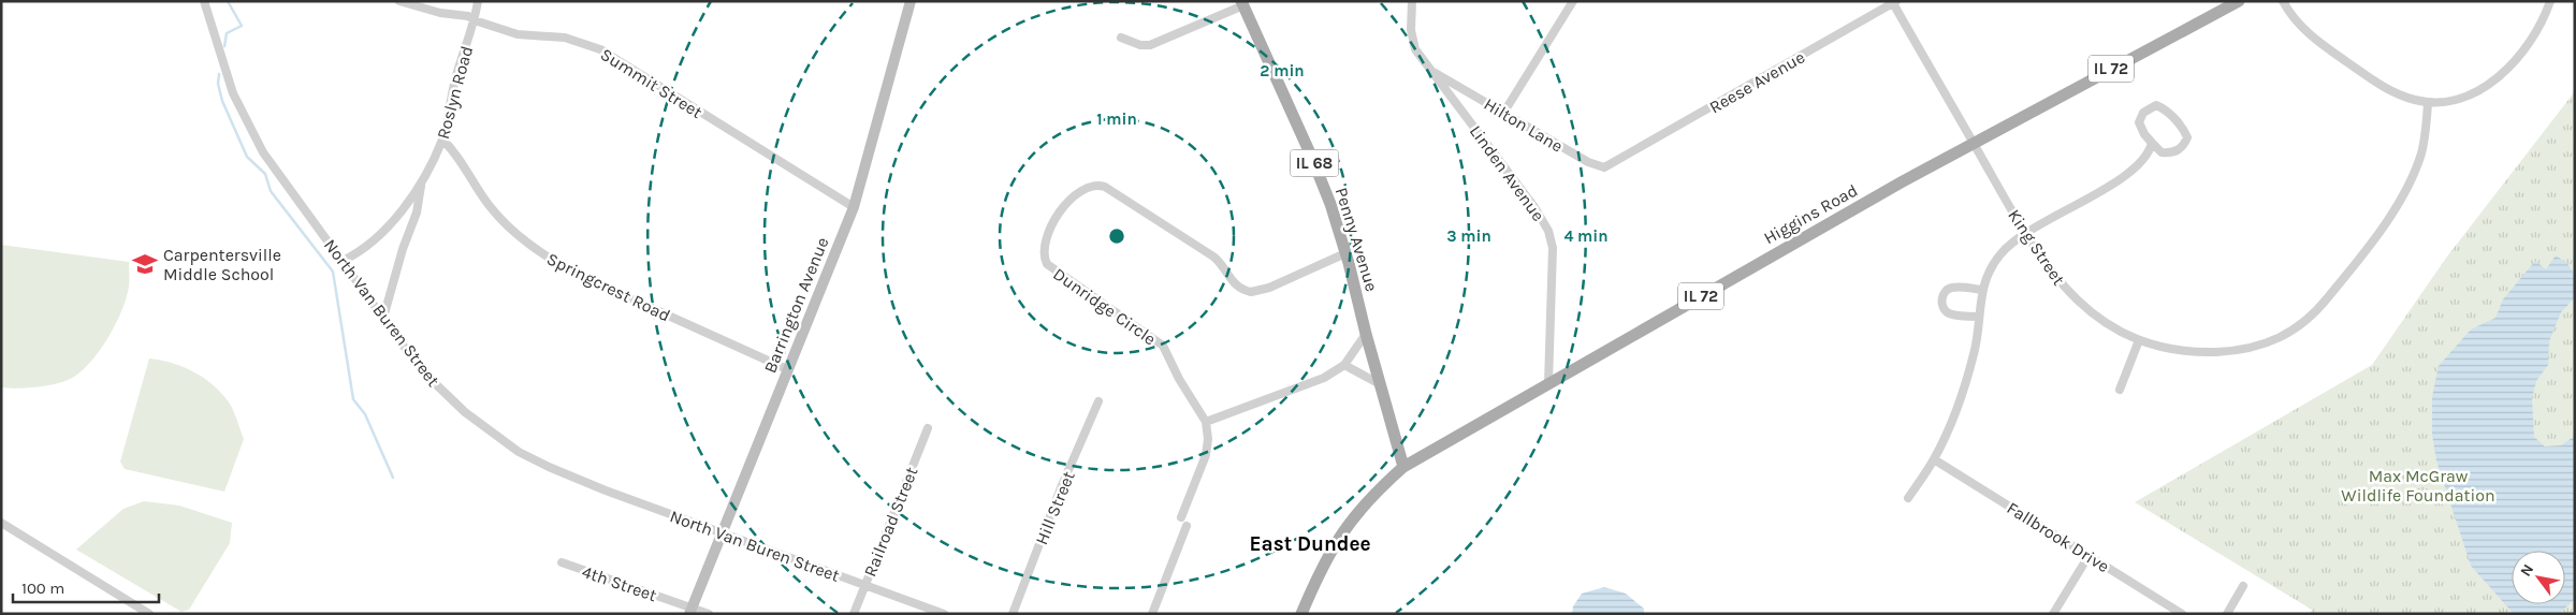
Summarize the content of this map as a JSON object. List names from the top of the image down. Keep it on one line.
{"streets":{"main road":["IL 72","IL 68","Higgins Road","Penny Avenue"],"street":["Reese Avenue","Summit Street","Roslyn Road","Hilton Lane","Linden Avenue","King Street","Springcrest Road","Barrington Avenue","Dunridge Circle","North Van Buren Street","Hill Street","Railroad Street","Fallbrook Drive","4th Street"]},"crossings":[["IL 72","Higgins Road"],["IL 72","Penny Avenue"],["Reese Avenue","Hilton Lane"],["Reese Avenue","King Street"],["Summit Street","Roslyn Road"],["Summit Street","Barrington Avenue"],["Roslyn Road","Springcrest Road"],["Roslyn Road","North Van Buren Street"],["Hilton Lane","Linden Avenue"],["Linden Avenue","Higgins Road"],["Higgins Road","Penny Avenue"],["Higgins Road","King Street"],["Penny Avenue","Dunridge Circle"],["Springcrest Road","Barrington Avenue"],["Barrington Avenue","North Van Buren Street"],["Barrington Avenue","4th Street"],["North Van Buren Street","Railroad Street"]],"districts":["East Dundee"],"parks":["Max McGraw Wildlife Foundation"],"places":{"school or university":["Carpentersville Middle School"]},"scale_bar":"100 m","north":"top left","rings":["2 min","1 min","3 min","4 min"]}
